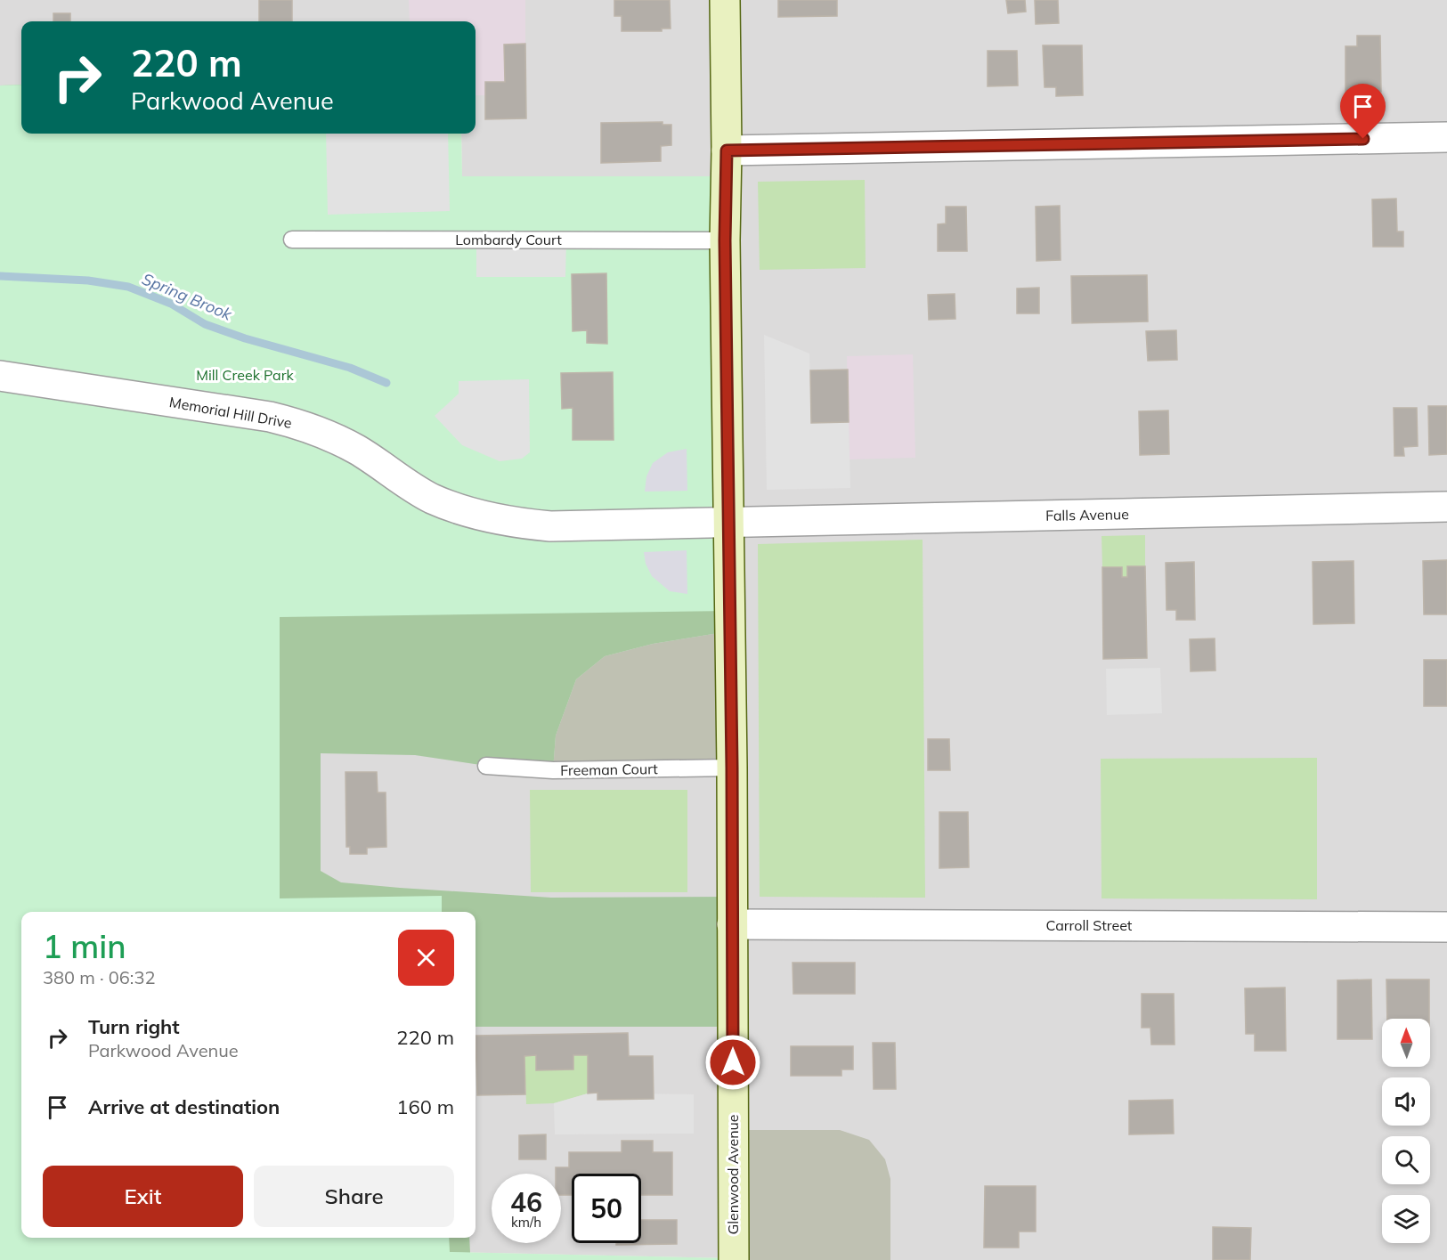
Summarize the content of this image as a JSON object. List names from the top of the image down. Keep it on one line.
{"streets":{"main road":["Glenwood Avenue"],"street":["Memorial Hill Drive","Falls Avenue","Carroll Street"],"lane":["Lombardy Court","Freeman Court"]},"crossings":[["Lombardy Court","Glenwood Avenue"],["Memorial Hill Drive","Falls Avenue"],["Memorial Hill Drive","Glenwood Avenue"],["Falls Avenue","Glenwood Avenue"],["Freeman Court","Glenwood Avenue"],["Carroll Street","Glenwood Avenue"]],"water":["Spring Brook"],"parks":["Mill Creek Park"],"north":"top","page":{"turn":["220 m","Parkwood Avenue"],"heading":["1 min","380 m · 06:32"],"list":[{"name":"Turn right","note":"Parkwood Avenue","value":"220 m"},{"name":"Arrive at destination","value":"160 m"}],"buttons":["Exit","Share"],"speed":"46 km/h","limit":"50"}}
